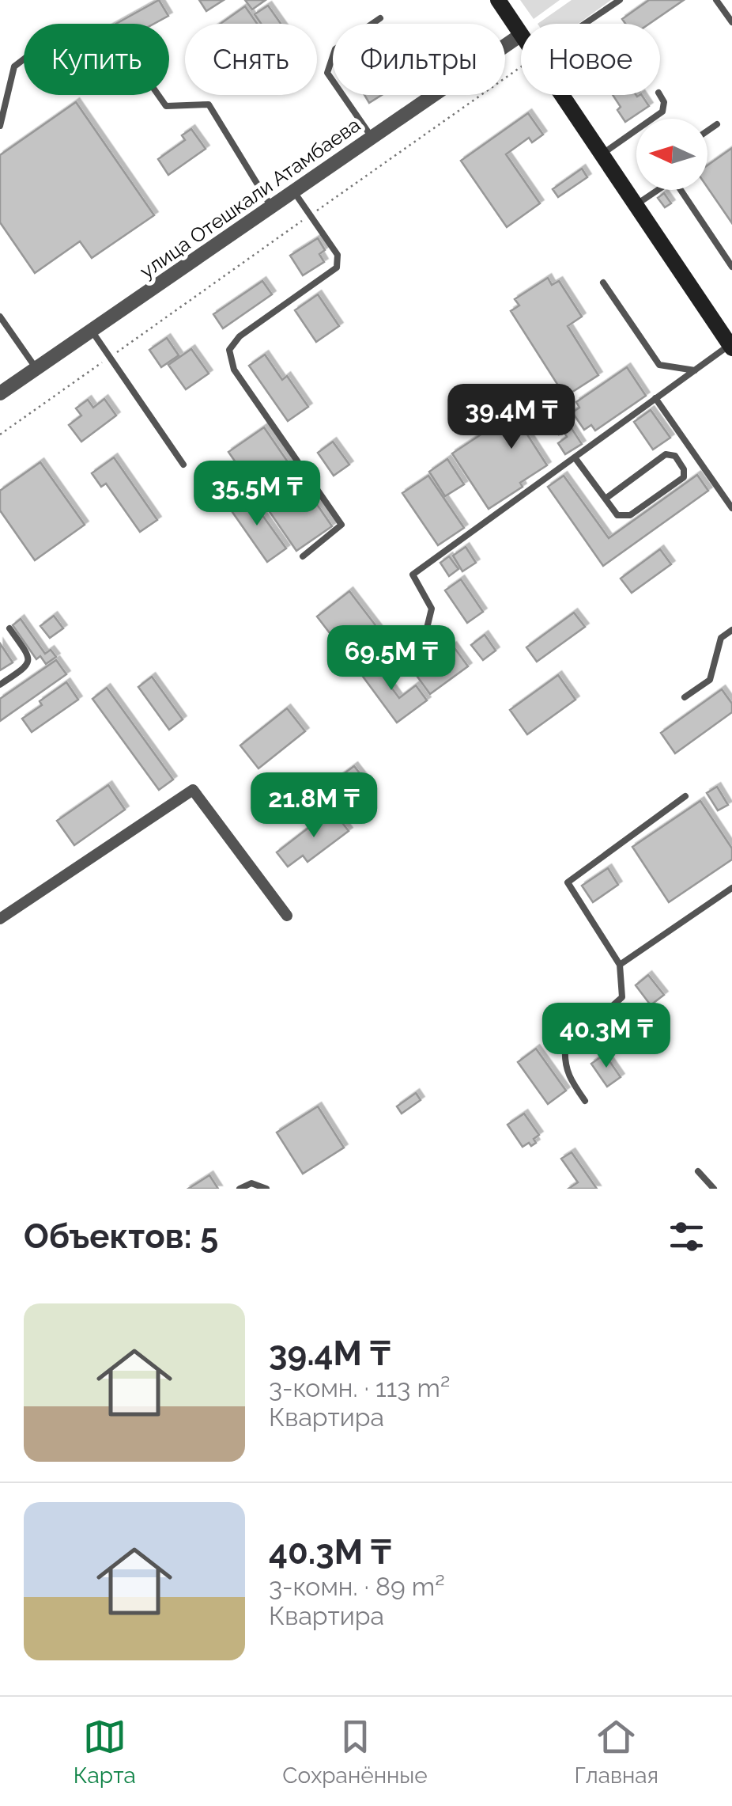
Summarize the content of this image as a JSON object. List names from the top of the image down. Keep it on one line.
{"streets":{"street":["улица Отешкали Атамбаева"]},"north":"left","page":{"chip":["Купить","Снять","Фильтры","Новое"],"price":["39.4M ₸","35.5M ₸","69.5M ₸","21.8M ₸","40.3M ₸"],"heading":"Объектов: 5","list":[{"name":"39.4M ₸","note":"3-комн. · 113 m² · Квартира"},{"name":"40.3M ₸","note":"3-комн. · 89 m² · Квартира"}],"tabs":["Карта","Сохранённые","Главная"]}}
